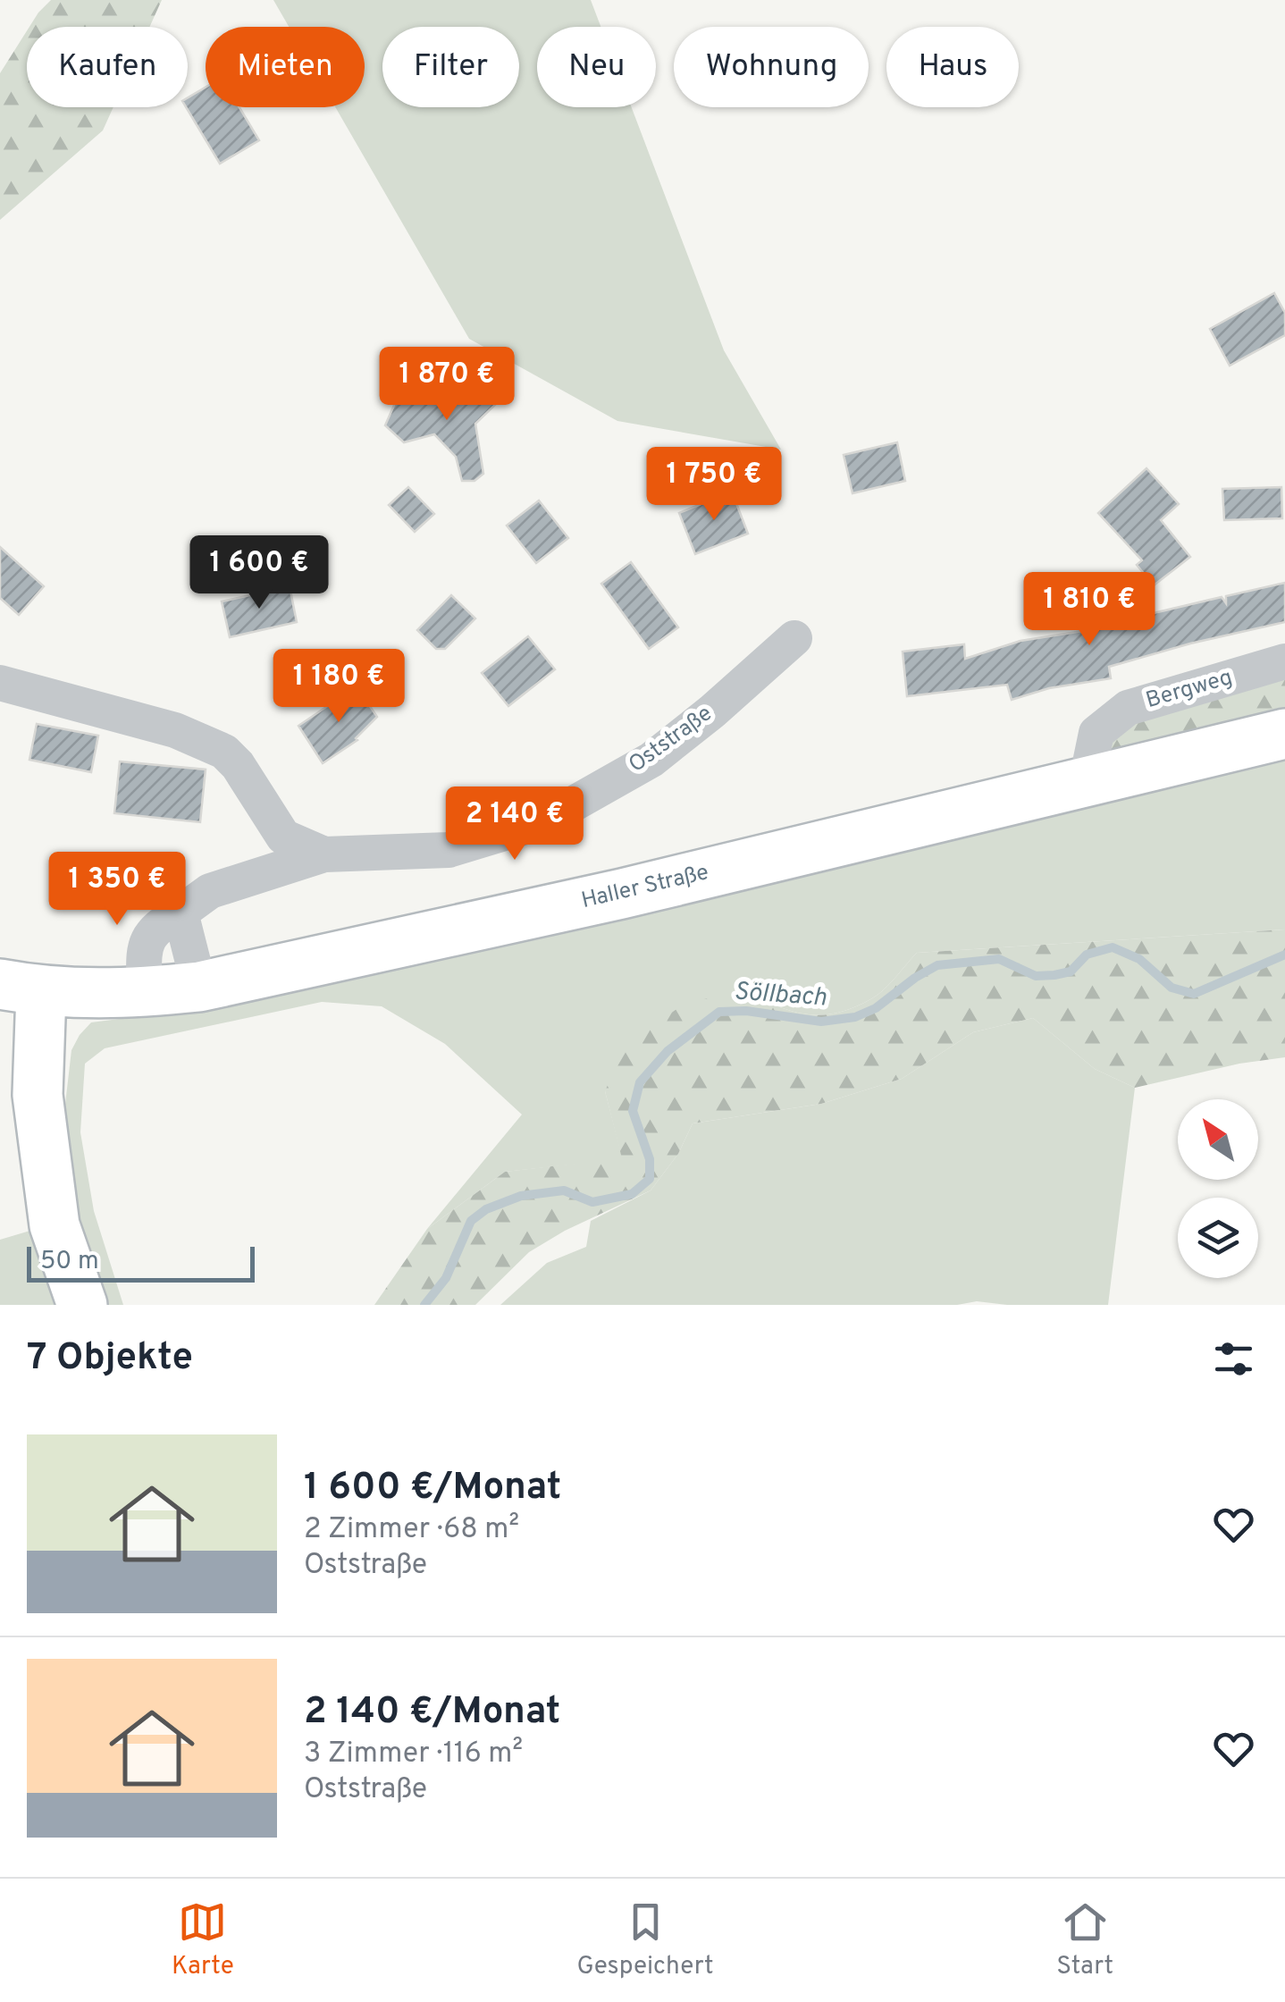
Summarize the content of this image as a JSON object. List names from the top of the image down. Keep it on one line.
{"streets":{"main road":["Haller Straße"],"street":["Bergweg","Oststraße"]},"crossings":[["Bergweg","Haller Straße"],["Oststraße","Haller Straße"]],"water":["Söllbach"],"scale_bar":"50 m","north":"top left","page":{"chip":["Kaufen","Mieten","Filter","Neu","Wohnung","Haus"],"price":["1 870 €","1 750 €","1 600 €","1 810 €","1 180 €","2 140 €","1 350 €"],"scale":"50 m","heading":"7 Objekte","list":[{"name":"1 600 €/Monat","note":"2 Zimmer · 68 m² · Oststraße"},{"name":"2 140 €/Monat","note":"3 Zimmer · 116 m² · Oststraße"}],"tabs":["Karte","Gespeichert","Start"]}}
